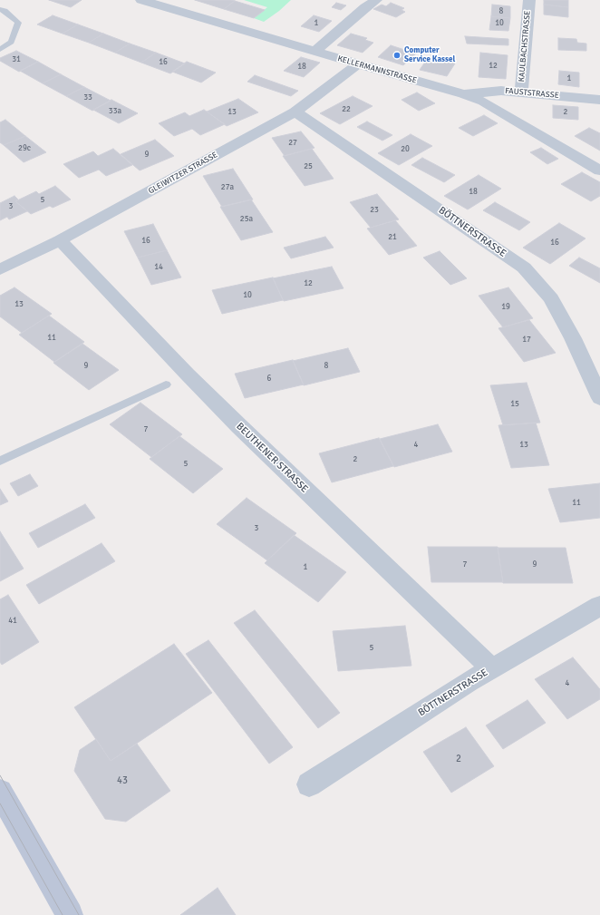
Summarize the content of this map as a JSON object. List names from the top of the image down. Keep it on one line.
{"streets":{"street":["KAULBACHSTRASSE","KELLERMANNSTRASSE","FAUSTSTRASSE","GLEIWITZER STRASSE","BÖTTNERSTRASSE","BEUTHENER STRASSE"]},"crossings":[["KAULBACHSTRASSE","FAUSTSTRASSE"],["KELLERMANNSTRASSE","FAUSTSTRASSE"],["KELLERMANNSTRASSE","GLEIWITZER STRASSE"],["GLEIWITZER STRASSE","BÖTTNERSTRASSE"],["GLEIWITZER STRASSE","BEUTHENER STRASSE"],["BÖTTNERSTRASSE","BEUTHENER STRASSE"]],"places":["Computer Service Kassel"],"house_numbers":["8","1","10","31","16","12","18","1","33","22","33a","13","2","27","29c","20","9","25","27a","18","5","3","23","25a","21","16","16","14","12","10","13","19","11","17","9","8","6","15","7","4","13","2","5","11","3","7","9","1","41","5","4","2","43"]}
